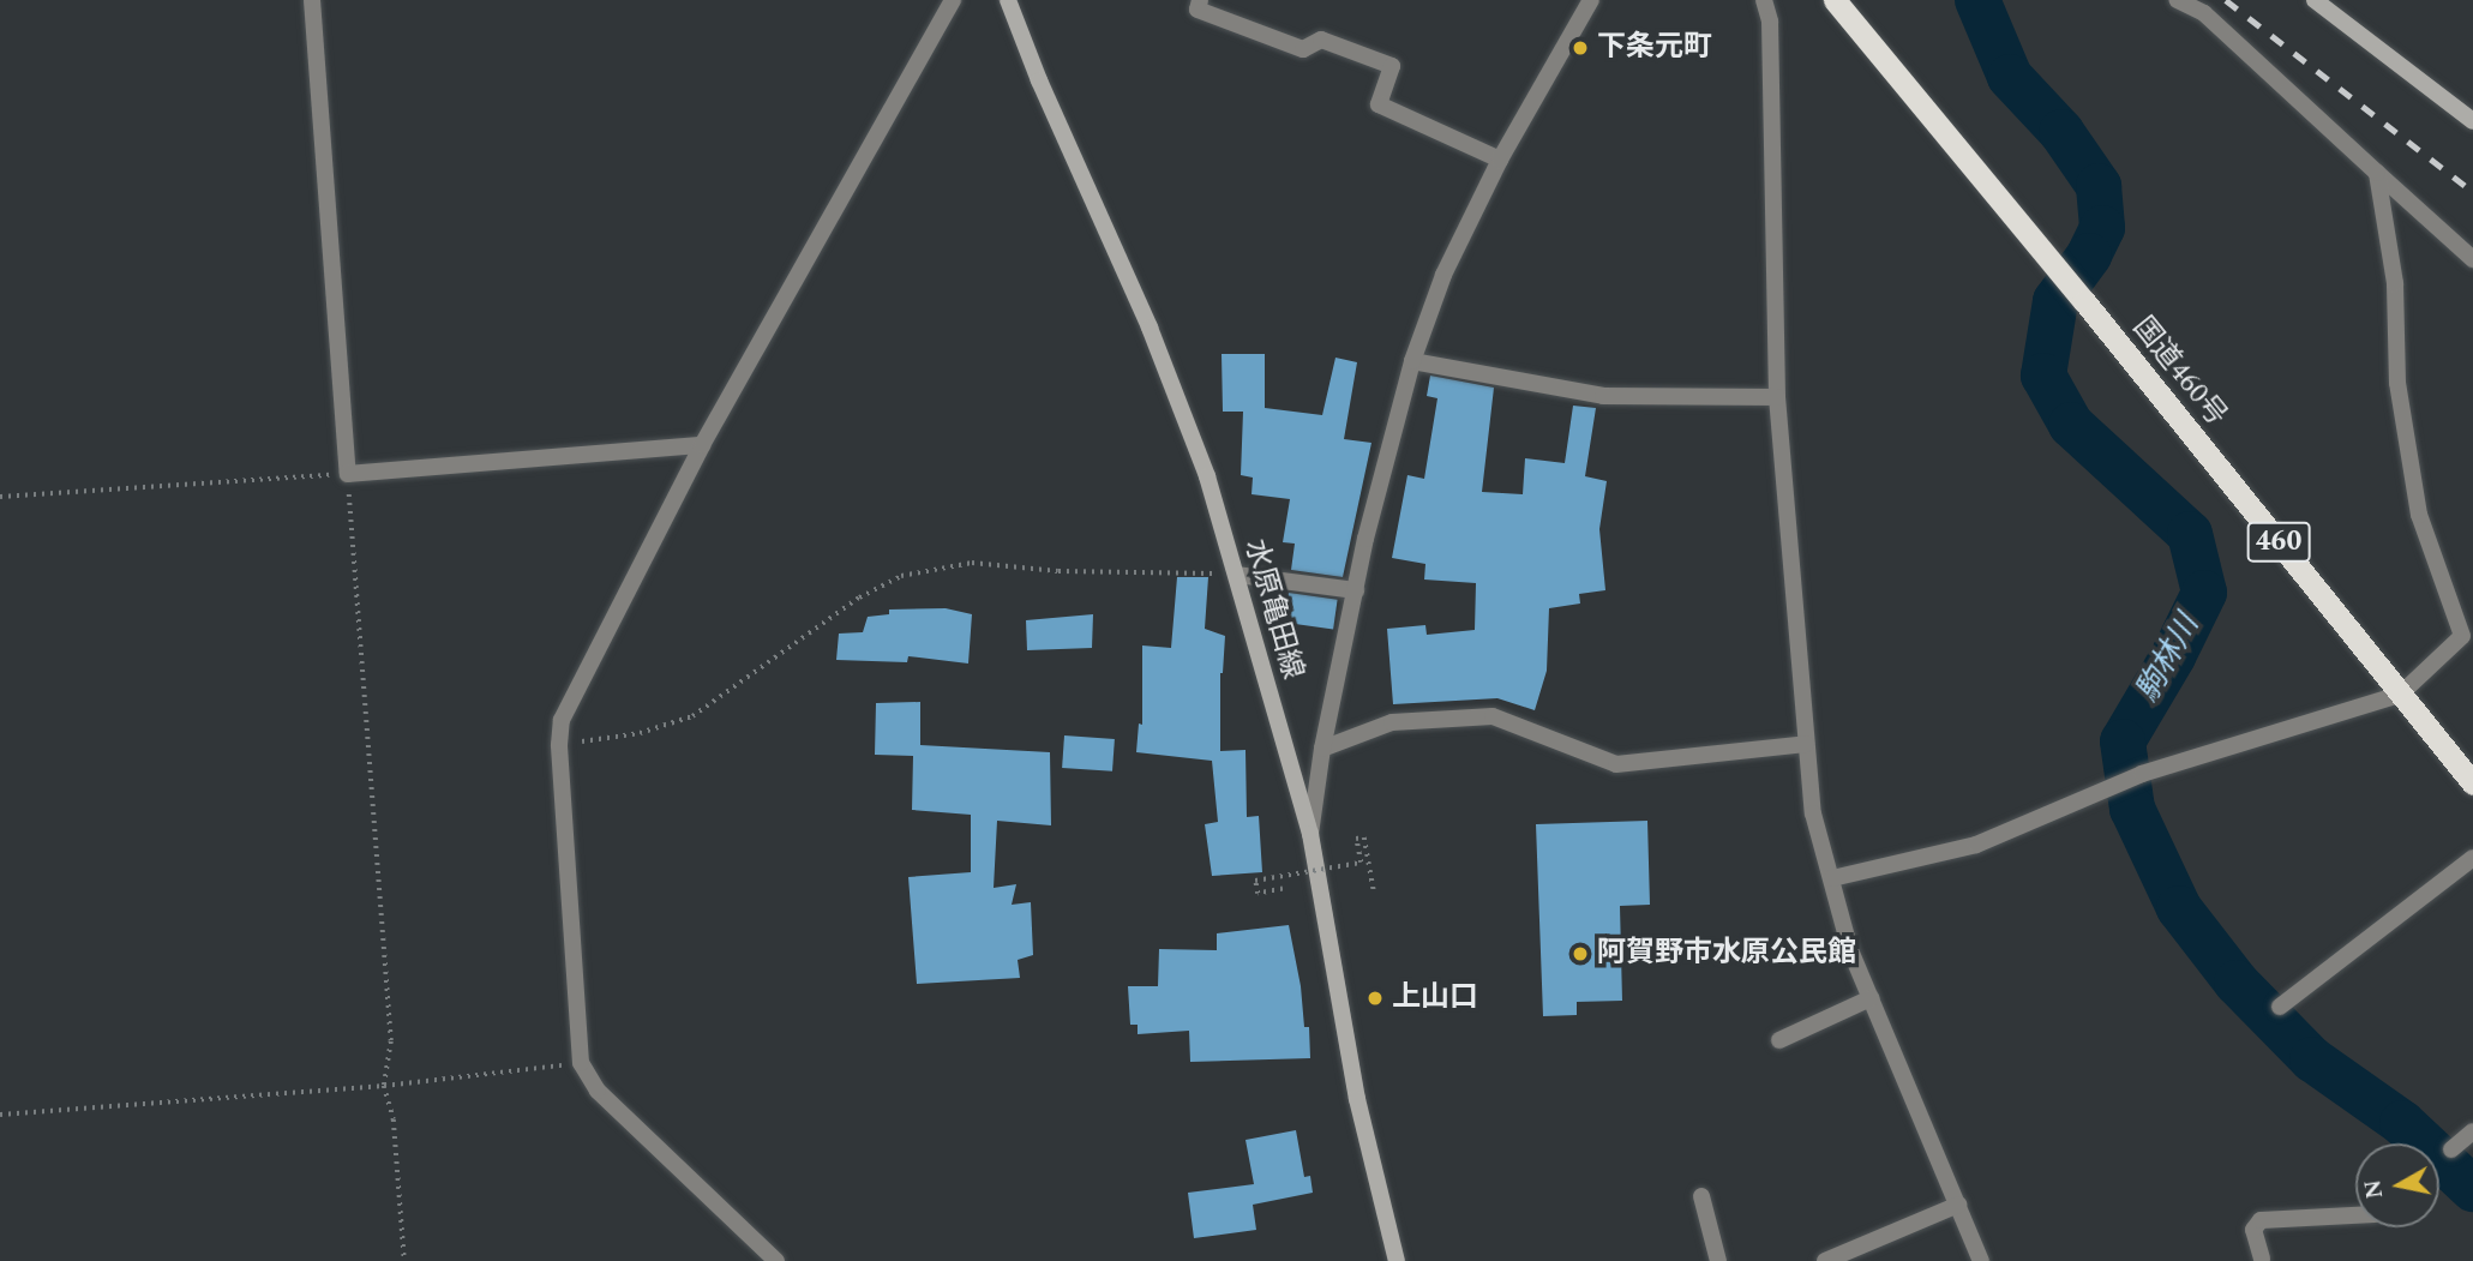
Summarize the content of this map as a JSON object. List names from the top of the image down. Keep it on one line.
{"streets":{"highway":["国道460号","460"],"main road":["水原亀田線"]},"water":["駒林川"],"places":["下条元町","阿賀野市水原公民館","上山口"],"north":"left"}
